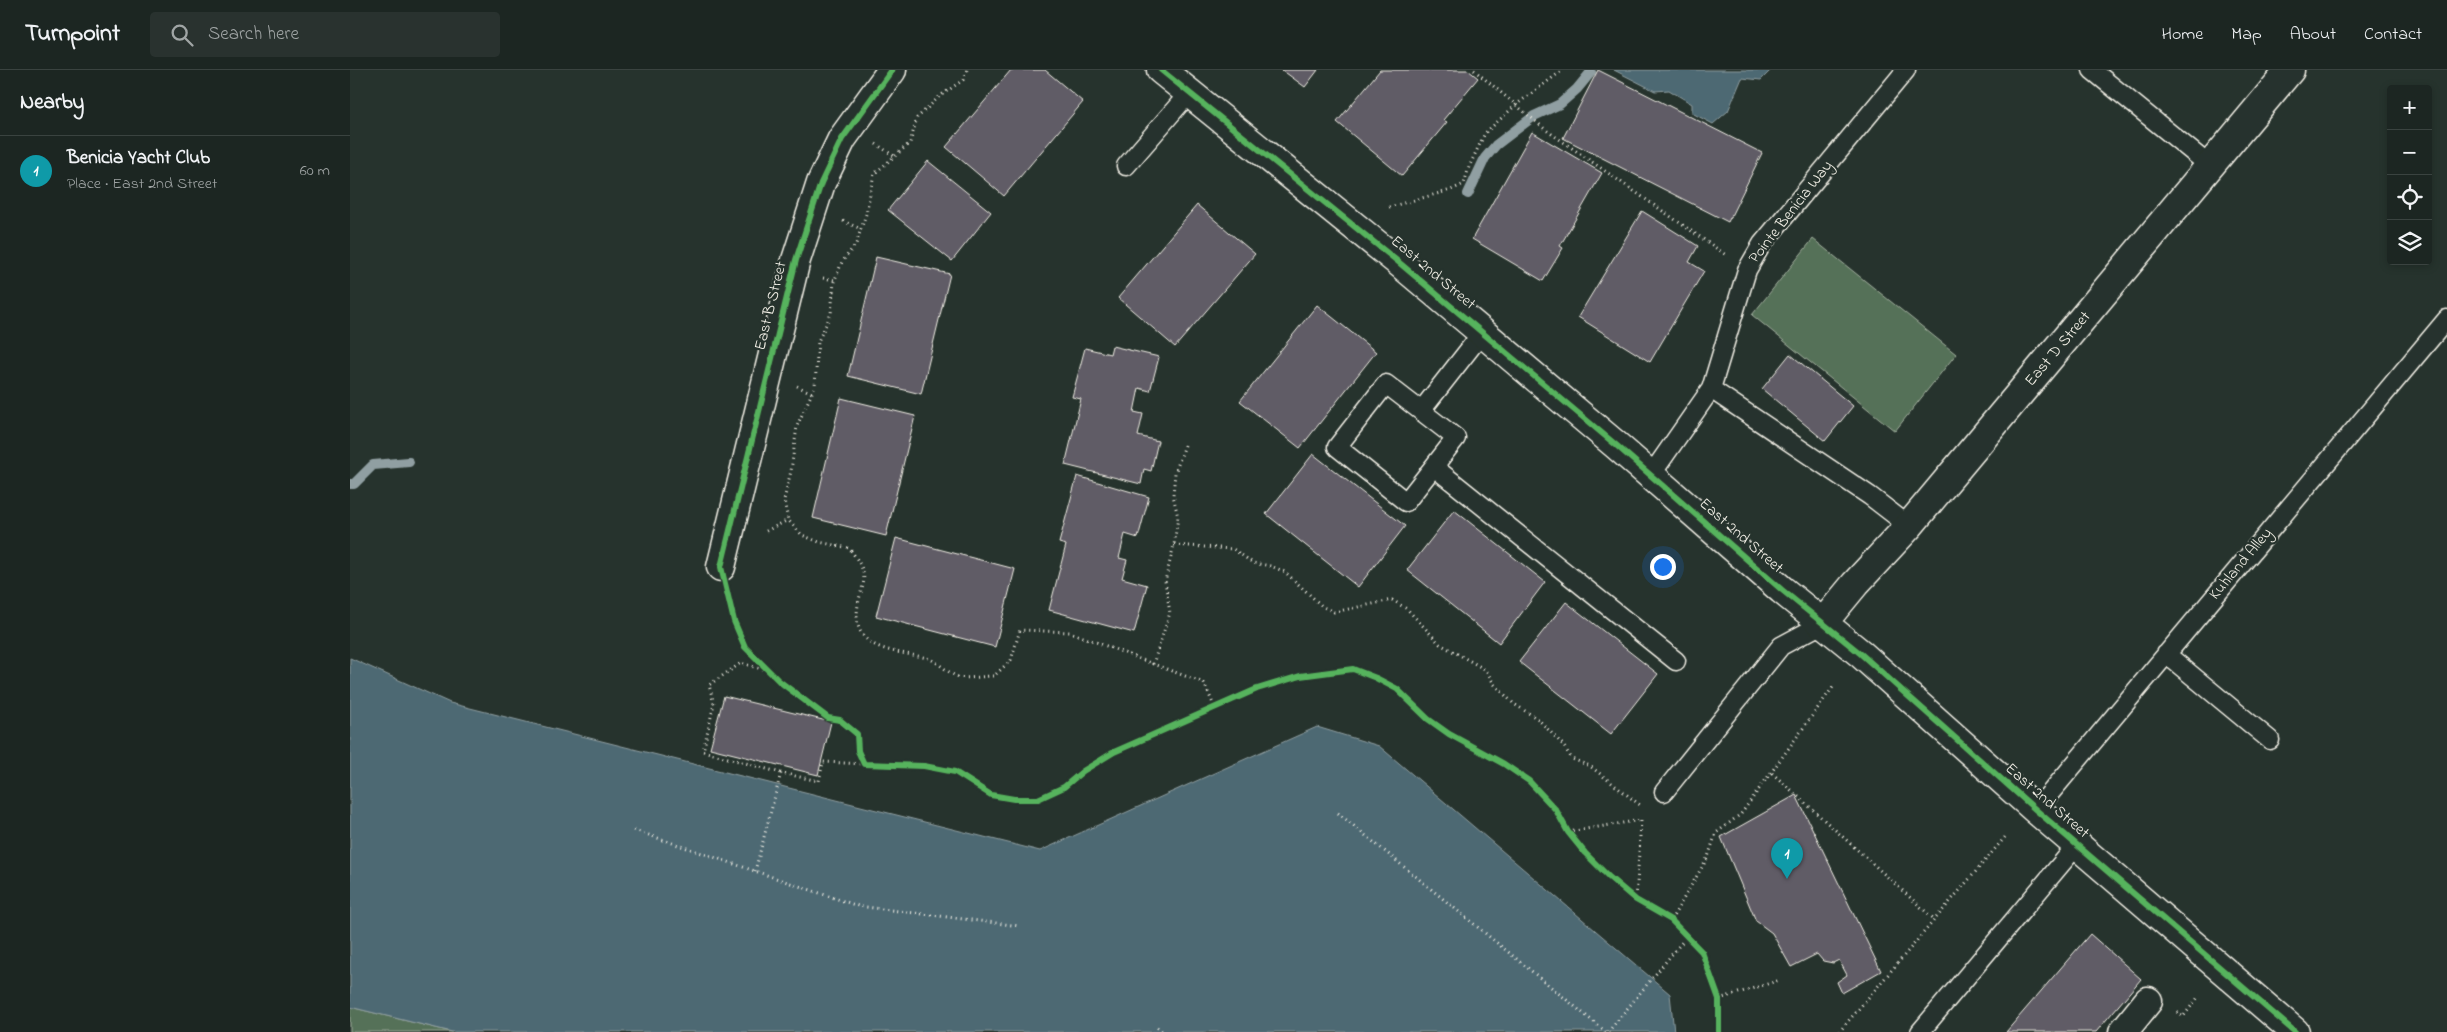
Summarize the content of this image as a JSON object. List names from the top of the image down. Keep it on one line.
{"streets":{"street":["East 2nd Street","East B Street","East D Street"],"lane":["Pointe Benicia Way","Kuhland Alley"]},"crossings":[["Pointe Benicia Way","East 2nd Street"],["East 2nd Street","East D Street"],["East 2nd Street","Kuhland Alley"]],"page":{"header":"Turnpoint","search":"Search here","nav":["Home","Map","About","Contact"],"heading":"Nearby","map_buttons":["+","−"],"list":[{"mark":"1","name":"Benicia Yacht Club","note":"Place · East 2nd Street","value":"60 m"}],"pins":"1"}}
